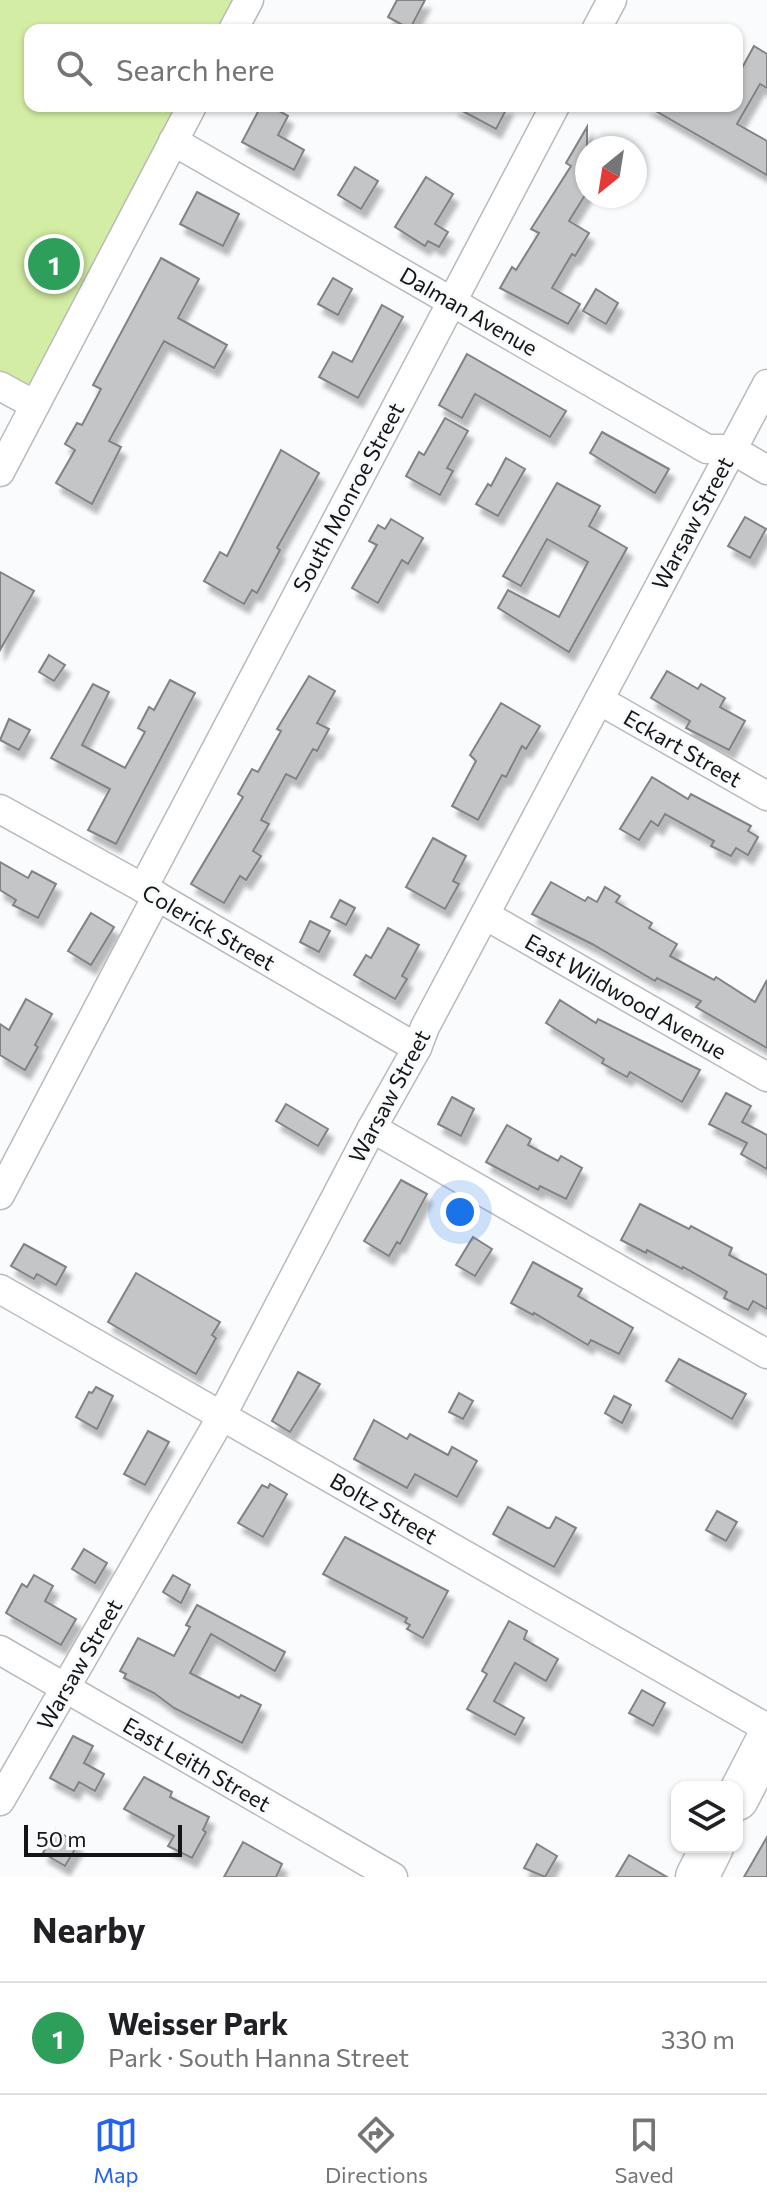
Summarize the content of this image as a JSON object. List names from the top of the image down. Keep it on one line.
{"streets":{"street":["Dalman Avenue","South Monroe Street","Warsaw Street","Eckart Street","Colerick Street","East Wildwood Avenue","Boltz Street","East Leith Street"]},"crossings":[["Dalman Avenue","South Monroe Street"],["Dalman Avenue","Warsaw Street"],["South Monroe Street","Colerick Street"],["Warsaw Street","Eckart Street"],["Warsaw Street","Colerick Street"],["Warsaw Street","East Wildwood Avenue"],["Warsaw Street","Boltz Street"],["Warsaw Street","East Leith Street"]],"scale_bar":"50 m","north":"bottom left","page":{"search":"Search here","pins":"1","scale":"50 m","heading":"Nearby","list":[{"mark":"1","name":"Weisser Park","note":"Park · South Hanna Street","value":"330 m"}],"nav":["Map","Directions","Saved"]}}
